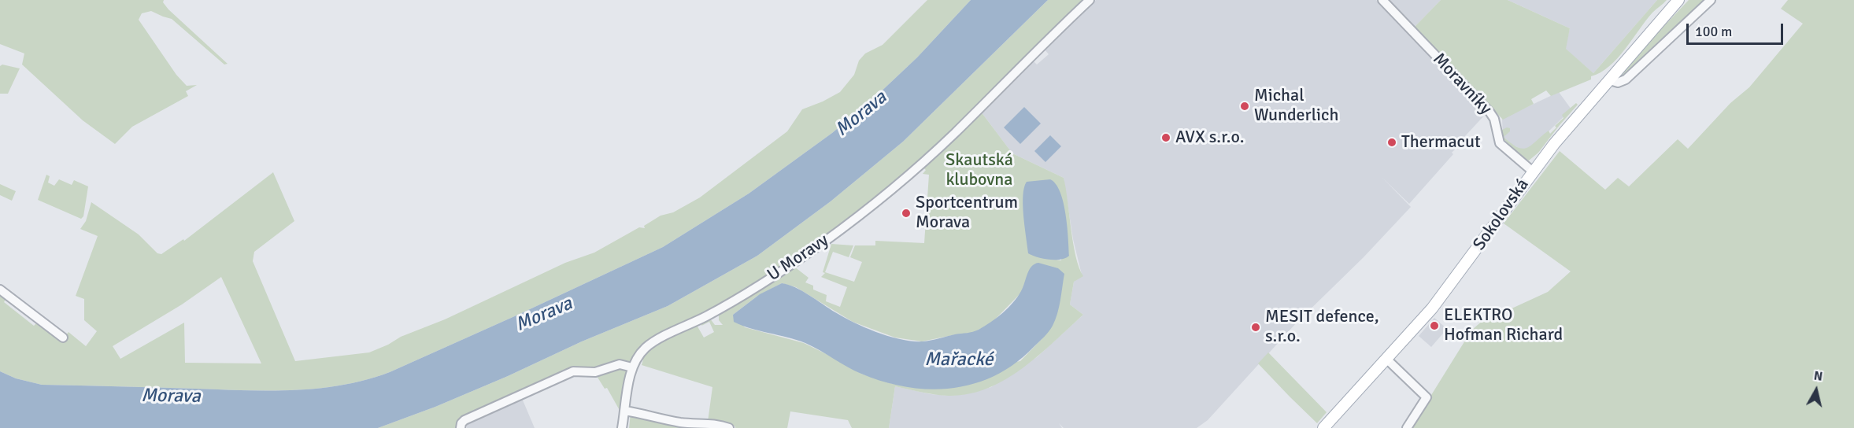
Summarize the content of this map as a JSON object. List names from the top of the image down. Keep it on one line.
{"streets":{"main road":["Sokolovská"],"street":["Moravníky","U Moravy"]},"crossings":[["Moravníky","Sokolovská"]],"water":["Morava","Mařacké"],"parks":["Skautská klubovna"],"places":["Michal Wunderlich","AVX s.r.o.","Thermacut","Sportcentrum Morava","ELEKTRO Hofman Richard","MESIT defence, s.r.o."],"scale_bar":"100 m","north":"top"}
